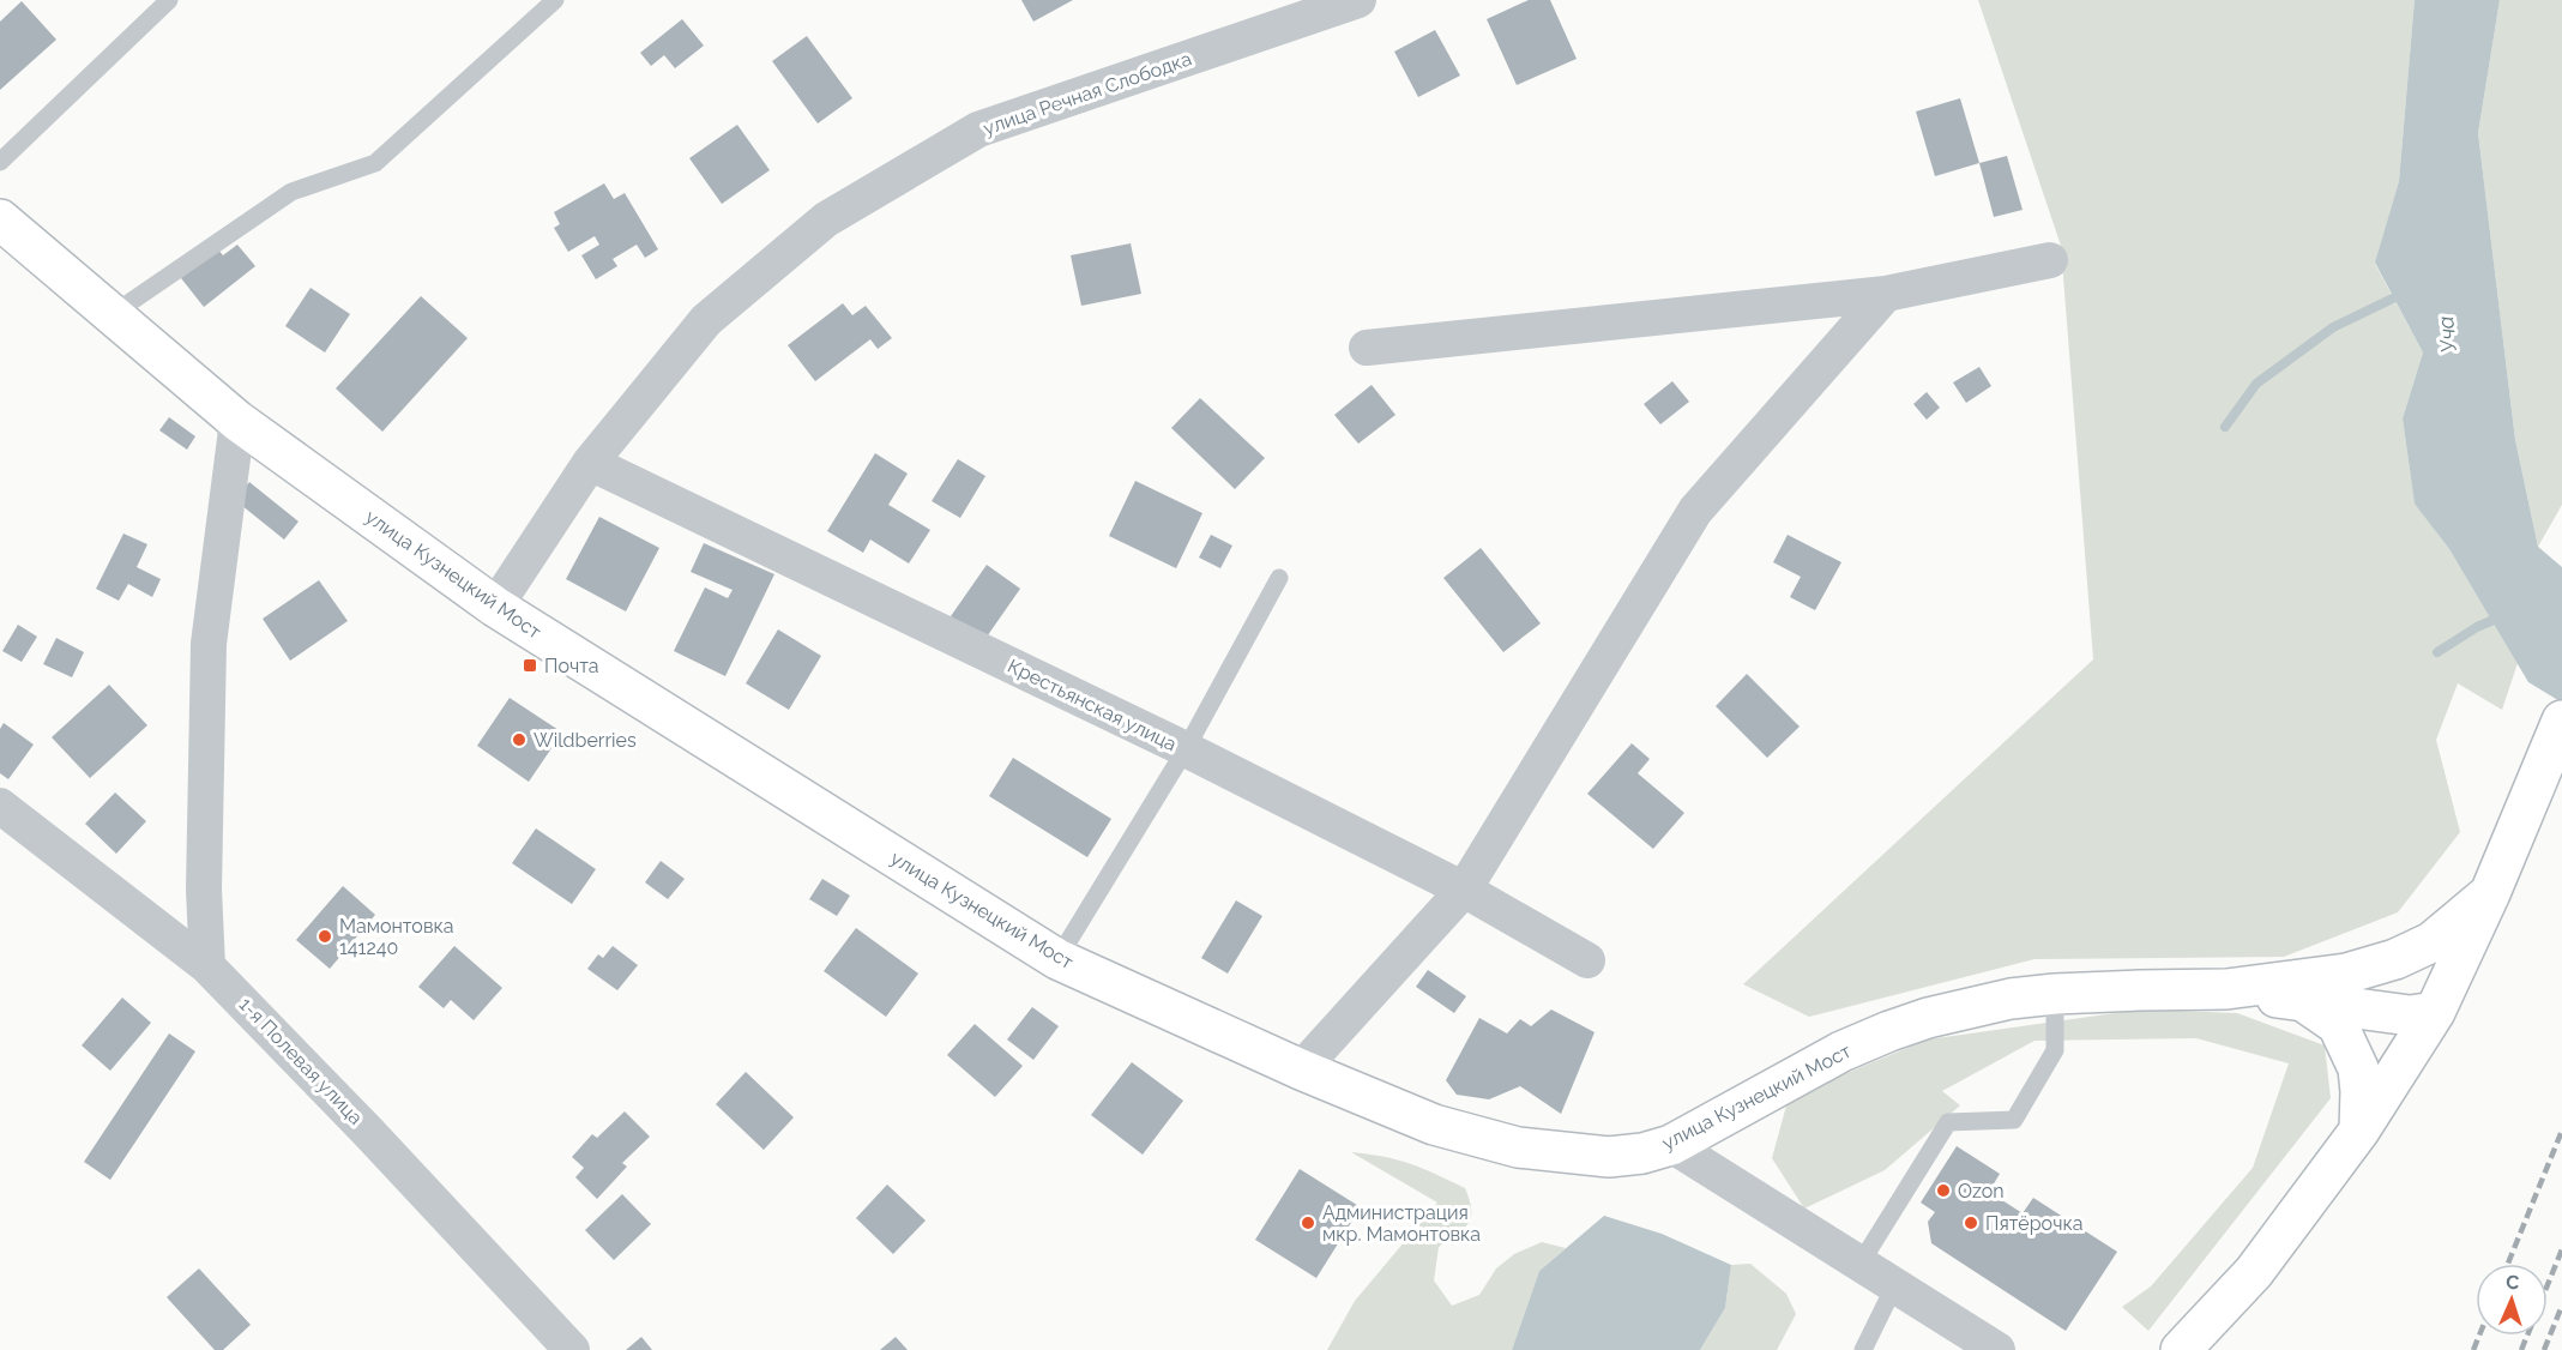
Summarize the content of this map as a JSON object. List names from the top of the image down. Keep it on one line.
{"streets":{"street":["улица Речная Слободка","улица Кузнецкий Мост","Крестьянская улица","1-я Полевая улица"]},"crossings":[["улица Речная Слободка","улица Кузнецкий Мост"],["улица Речная Слободка","Крестьянская улица"]],"water":["Уча"],"places":{"transit":["Почта"],"other":["Wildberries","Мамонтовка 141240","Ozon","Администрация мкр. Мамонтовка","Пятёрочка"]},"north":"top"}
